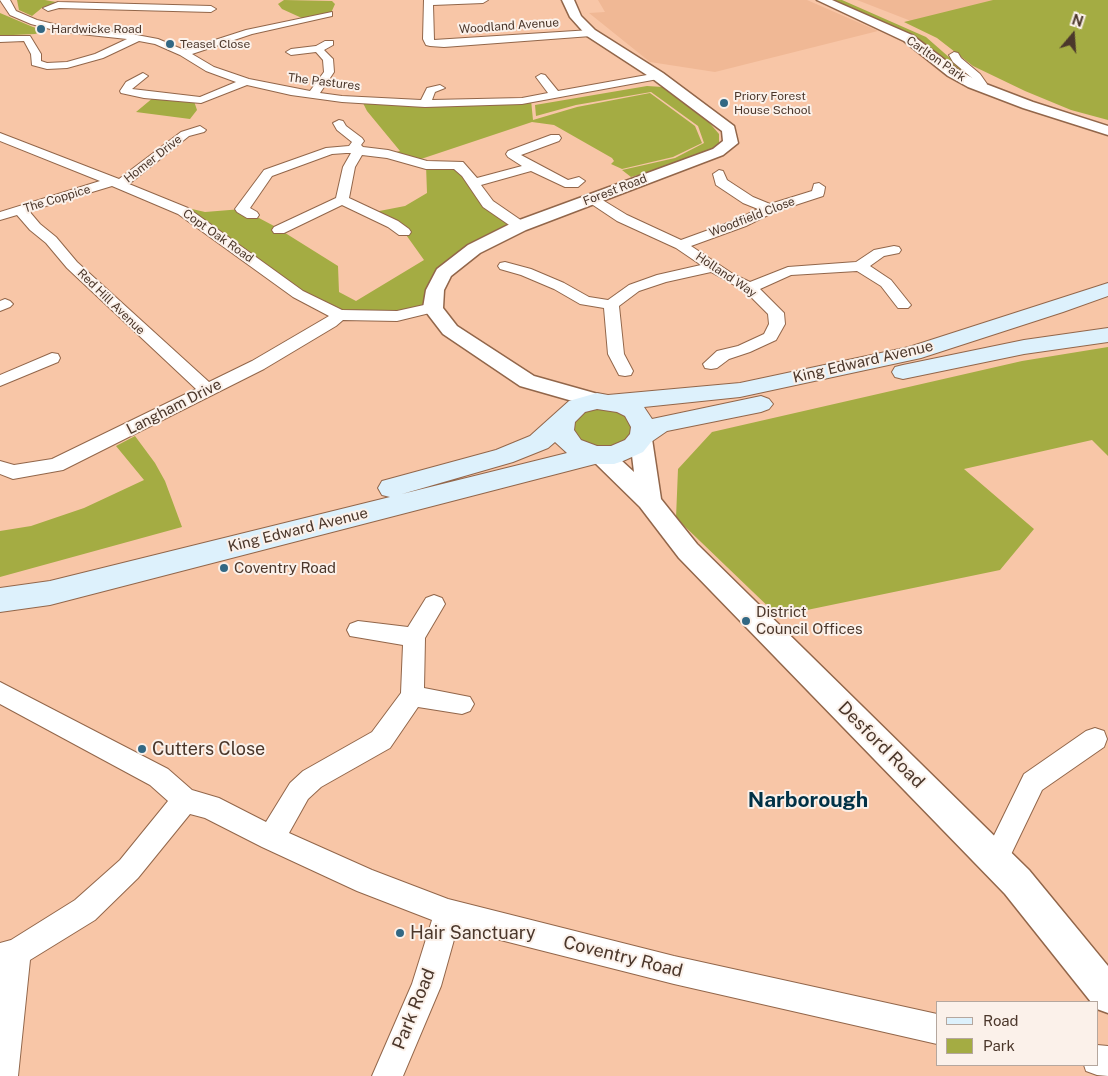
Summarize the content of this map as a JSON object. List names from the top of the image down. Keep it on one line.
{"streets":{"main road":["King Edward Avenue"],"street":["Woodland Avenue","Carlton Park","The Pastures","Homer Drive","Forest Road","The Coppice","Woodfield Close","Copt Oak Road","Holland Way","Red Hill Avenue","Langham Drive","Desford Road","Coventry Road","Park Road"]},"crossings":[["Woodland Avenue","Forest Road"],["The Pastures","Forest Road"],["Homer Drive","The Coppice"],["Homer Drive","Copt Oak Road"],["Forest Road","Copt Oak Road"],["Forest Road","Holland Way"],["The Coppice","Copt Oak Road"],["The Coppice","Red Hill Avenue"],["Woodfield Close","Holland Way"],["Copt Oak Road","Langham Drive"],["Red Hill Avenue","Langham Drive"],["King Edward Avenue","Desford Road"],["Coventry Road","Park Road"]],"districts":["Narborough"],"places":["Hardwicke Road","Teasel Close","Priory Forest House School","Coventry Road","District Council Offices","Cutters Close","Hair Sanctuary"],"legend":["Road","Park"],"north":"top"}
